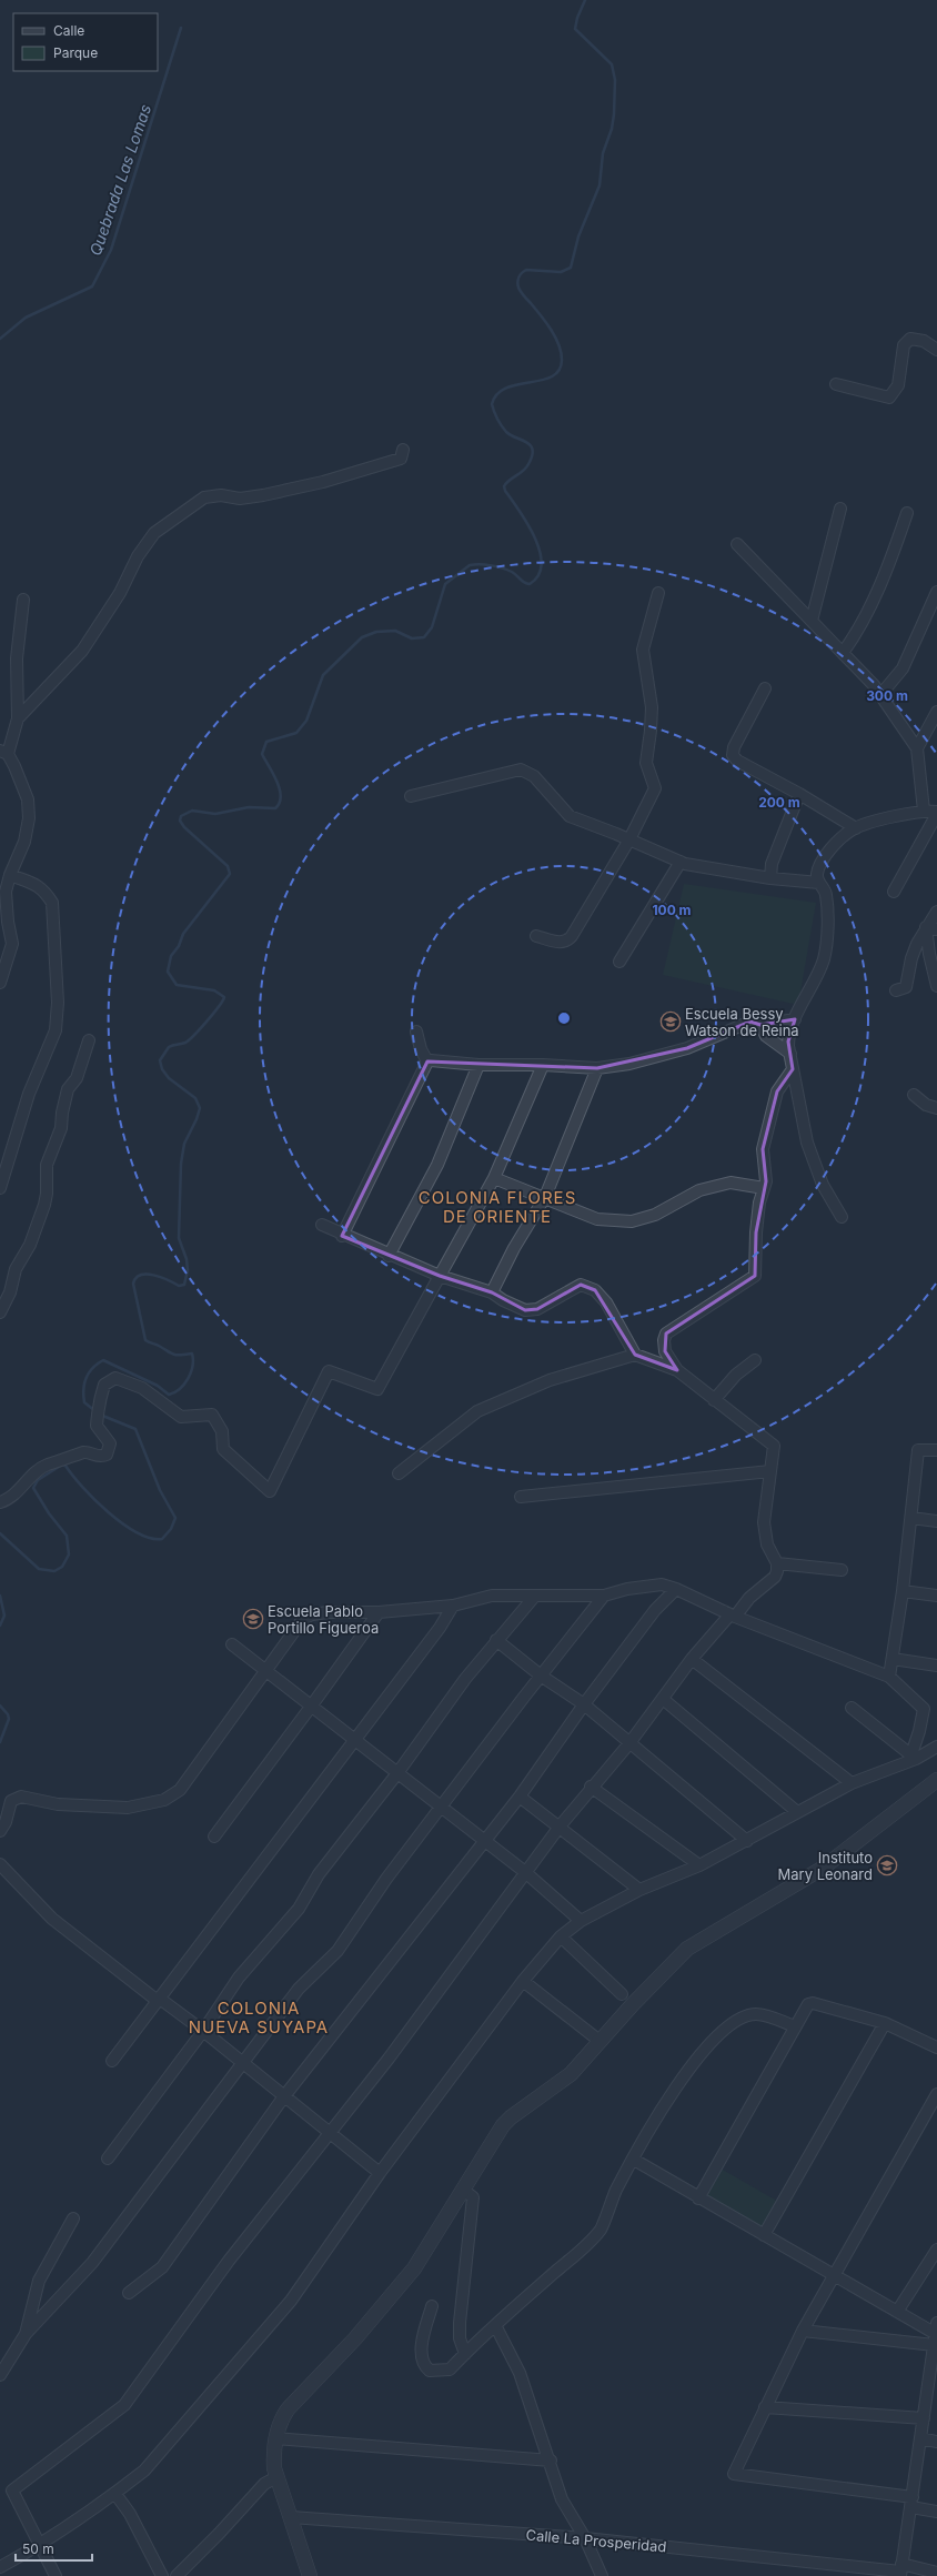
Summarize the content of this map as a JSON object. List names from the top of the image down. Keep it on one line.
{"streets":{"street":["Calle La Prosperidad"]},"districts":["COLONIA FLORES DE ORIENTE","COLONIA NUEVA SUYAPA"],"water":["Quebrada Las Lomas"],"places":{"school or university":["Escuela Bessy Watson de Reina","Escuela Pablo Portillo Figueroa","Instituto Mary Leonard"]},"legend":["Calle","Parque"],"scale_bar":"50 m","rings":["300 m","200 m","100 m"]}
